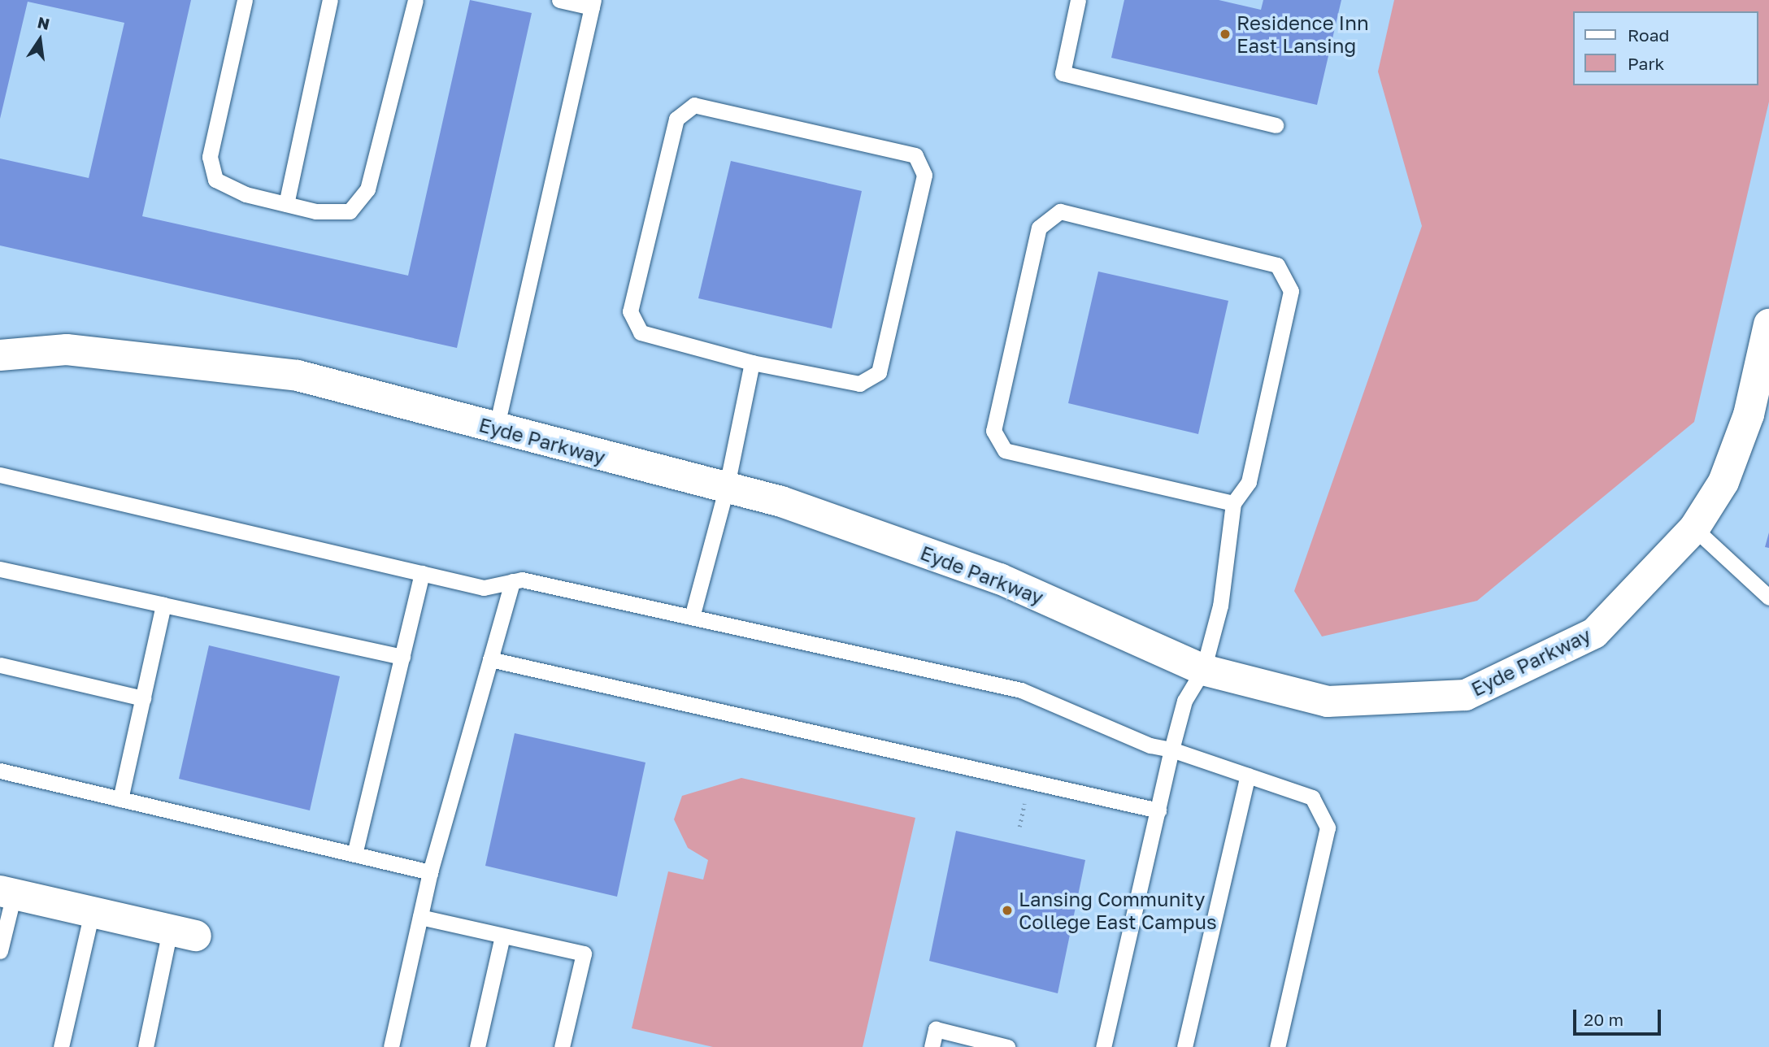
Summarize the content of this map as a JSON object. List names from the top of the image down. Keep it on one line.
{"streets":{"street":["Eyde Parkway"]},"places":["Residence Inn East Lansing","Lansing Community College East Campus"],"legend":["Road","Park"],"scale_bar":"20 m","north":"top"}
